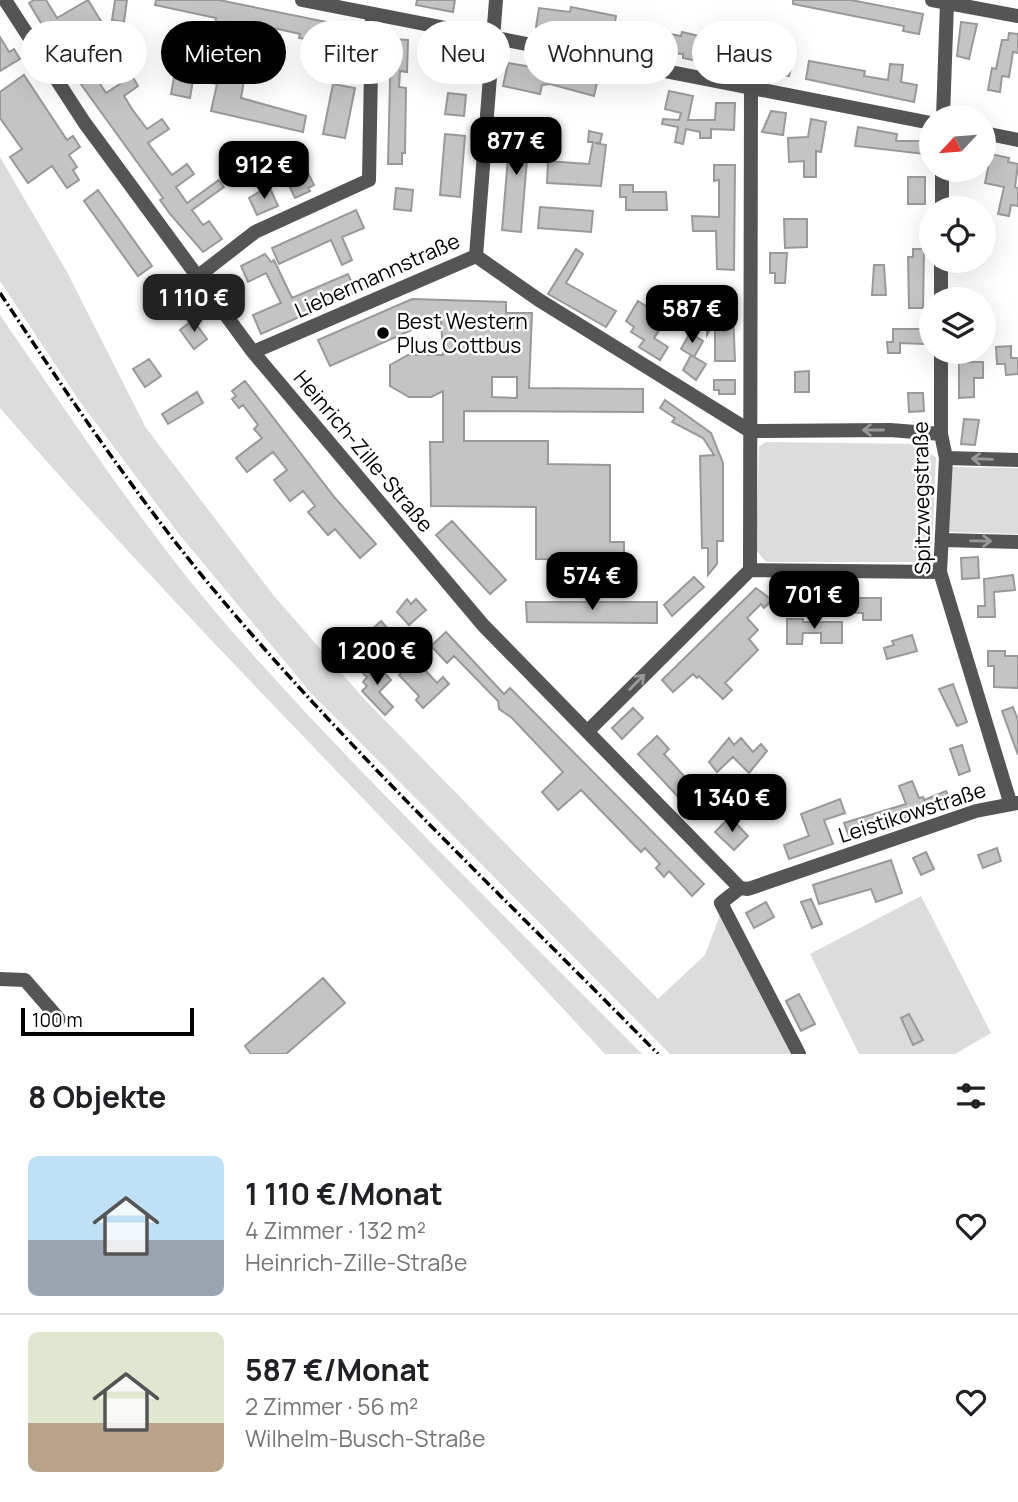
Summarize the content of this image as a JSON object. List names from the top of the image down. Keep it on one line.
{"streets":{"street":["Liebermannstraße","Heinrich-Zille-Straße","Spitzwegstraße","Leistikowstraße"]},"crossings":[["Liebermannstraße","Heinrich-Zille-Straße"],["Heinrich-Zille-Straße","Leistikowstraße"],["Spitzwegstraße","Leistikowstraße"]],"places":["Best Western Plus Cottbus"],"scale_bar":"100 m","north":"bottom left","page":{"chip":["Kaufen","Mieten","Filter","Neu","Wohnung","Haus"],"price":["877 €","912 €","1 110 €","587 €","574 €","701 €","1 200 €","1 340 €"],"scale":"100 m","heading":"8 Objekte","list":[{"name":"1 110 €/Monat","note":"4 Zimmer · 132 m² · Heinrich-Zille-Straße"},{"name":"587 €/Monat","note":"2 Zimmer · 56 m² · Wilhelm-Busch-Straße"}]}}
